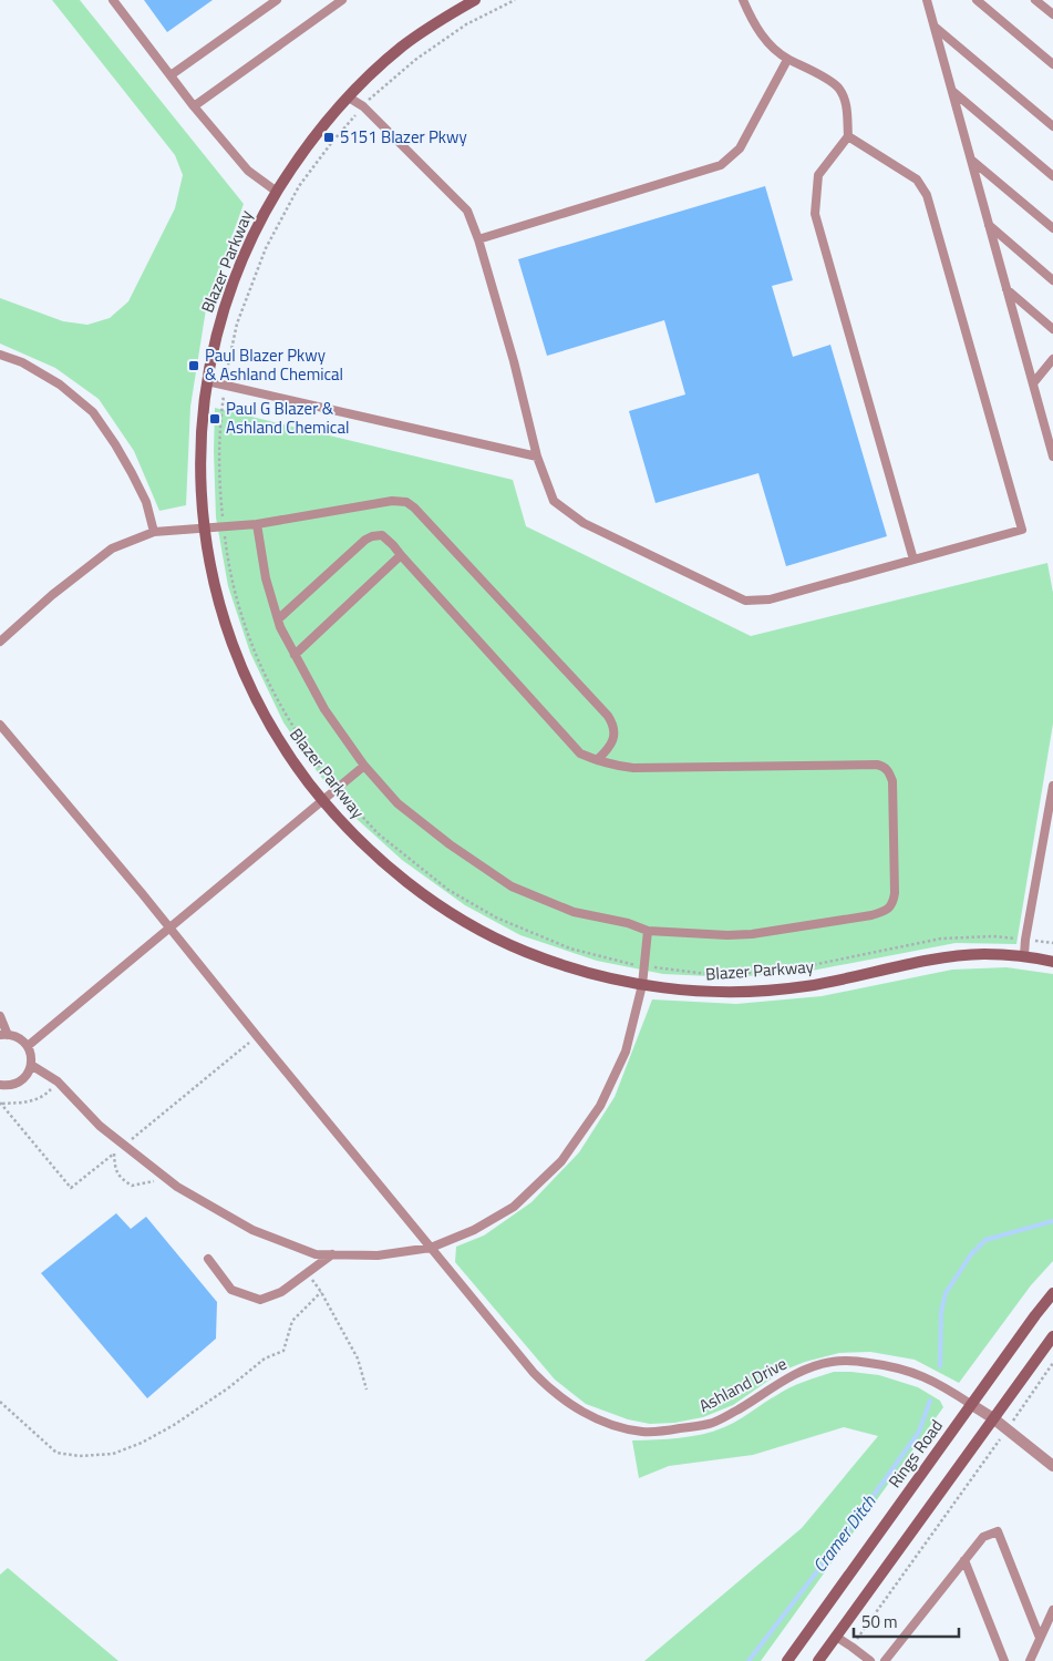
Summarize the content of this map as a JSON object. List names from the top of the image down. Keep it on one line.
{"streets":{"street":["Blazer Parkway","Rings Road"],"lane":["Ashland Drive"]},"crossings":[["Ashland Drive","Rings Road"]],"water":["Cramer Ditch"],"places":{"transit":["5151 Blazer Pkwy","Paul Blazer Pkwy & Ashland Chemical","Paul G Blazer & Ashland Chemical"]},"scale_bar":"50 m"}
